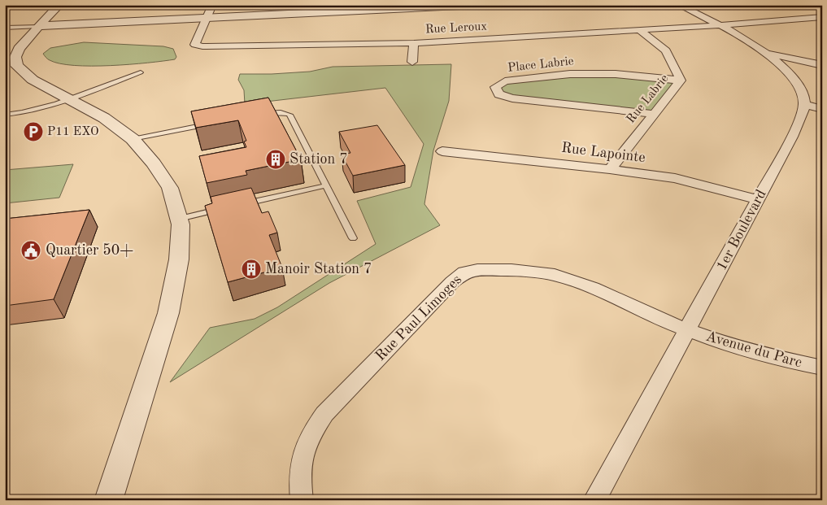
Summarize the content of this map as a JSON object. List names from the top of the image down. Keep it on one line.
{"streets":{"street":["Rue Leroux","Place Labrie","Rue Labrie","Rue Lapointe","1er Boulevard","Rue Paul Limoges","Avenue du Parc"]},"crossings":[["Rue Leroux","Rue Labrie"],["Place Labrie","Rue Labrie"],["Rue Labrie","Rue Lapointe"],["Rue Lapointe","1er Boulevard"],["1er Boulevard","Rue Paul Limoges"],["1er Boulevard","Avenue du Parc"],["Rue Paul Limoges","Avenue du Parc"]],"places":{"parking":["P11 EXO"],"building":["Station 7","Manoir Station 7"],"public building":["Quartier 50+"]}}
